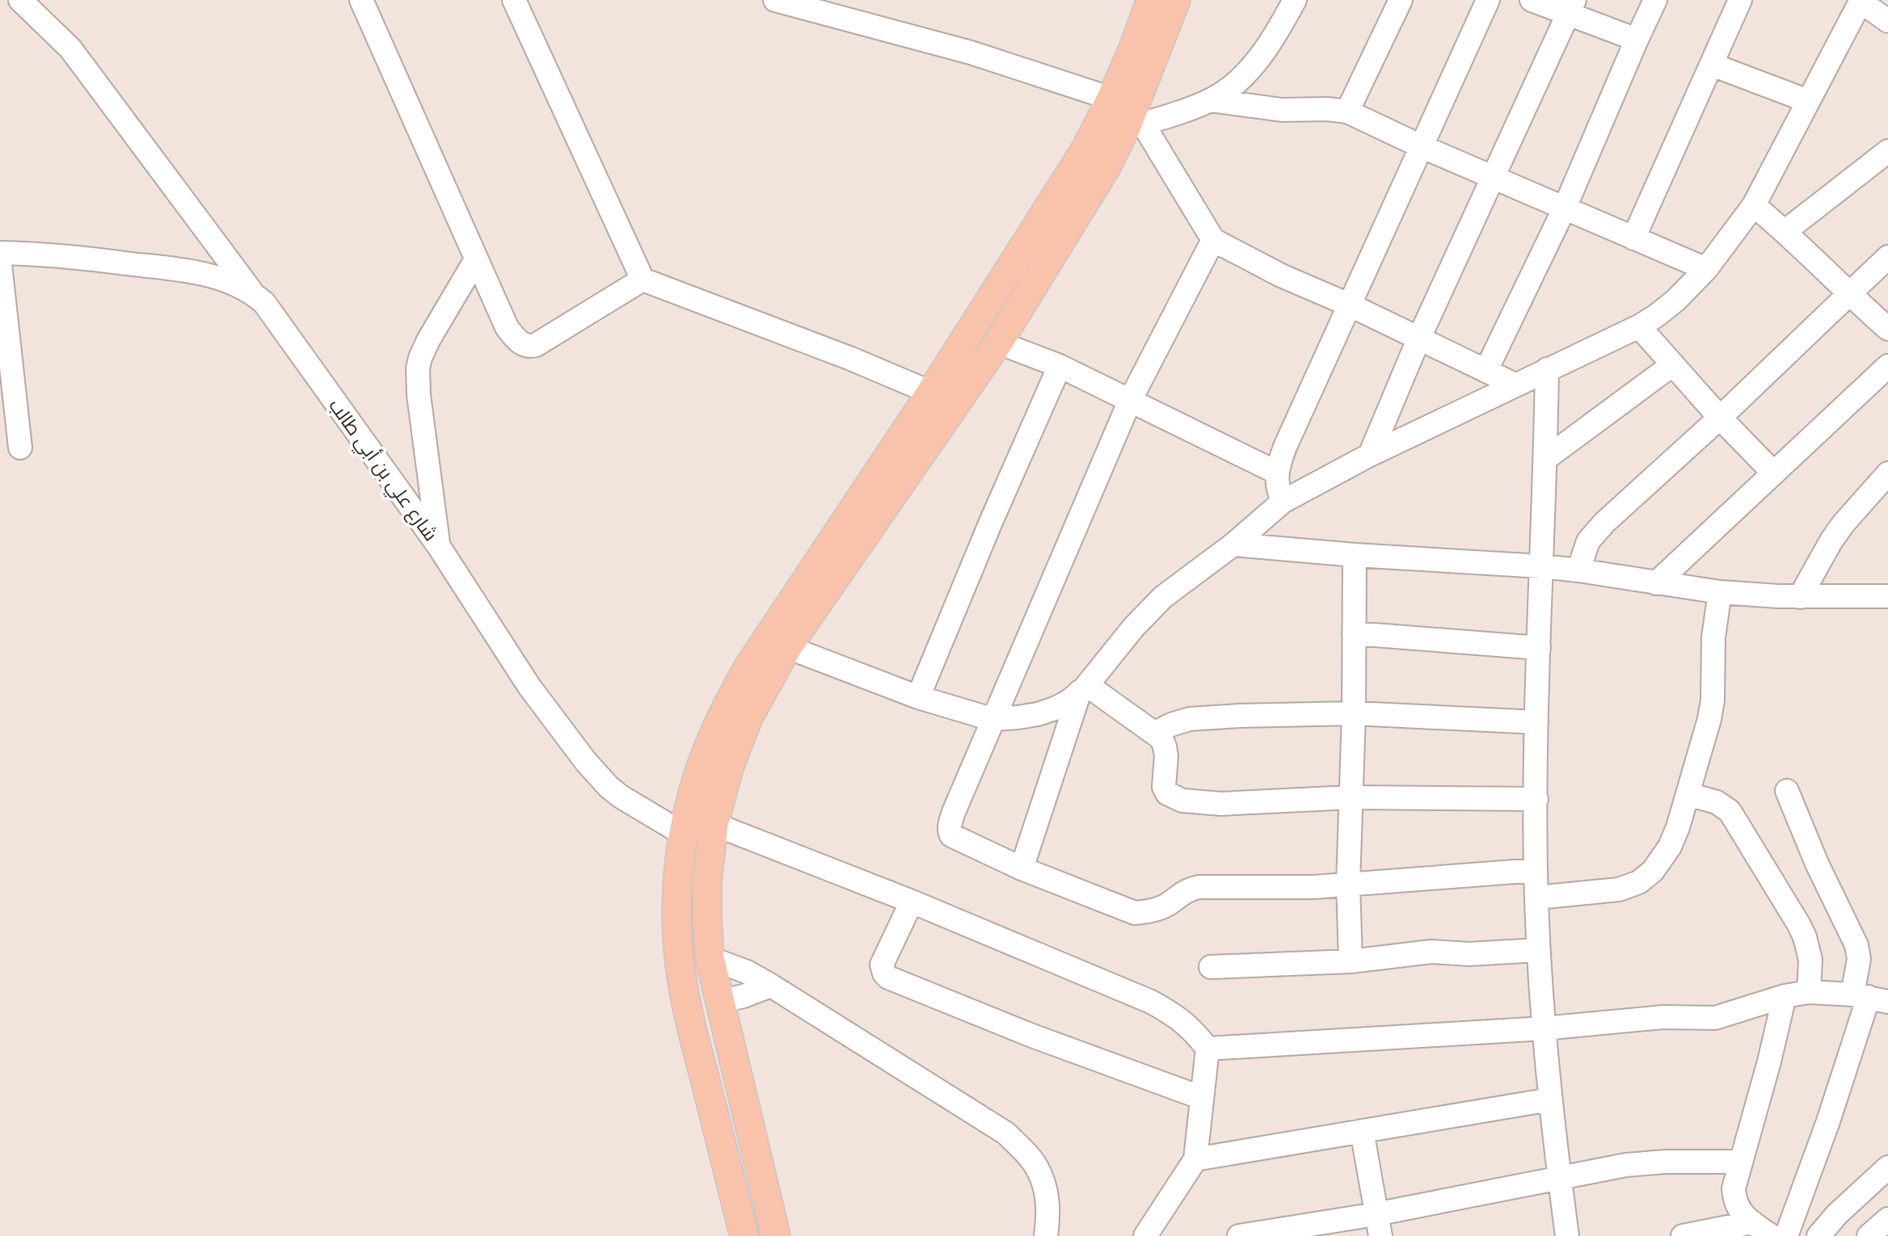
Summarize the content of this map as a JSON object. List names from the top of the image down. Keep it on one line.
{"streets":{"street":["شارع علي بن أبي طالب"]}}
